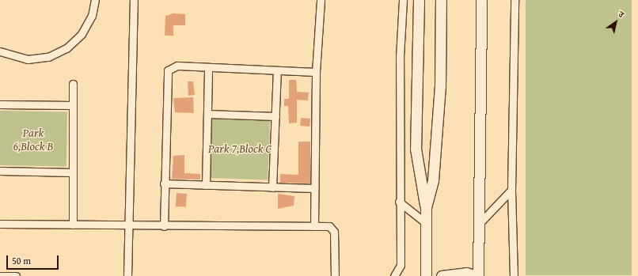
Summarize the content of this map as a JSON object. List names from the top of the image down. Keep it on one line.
{"parks":["Park 6,Block B","Park 7,Block C"],"scale_bar":"50 m","north":"top right"}
